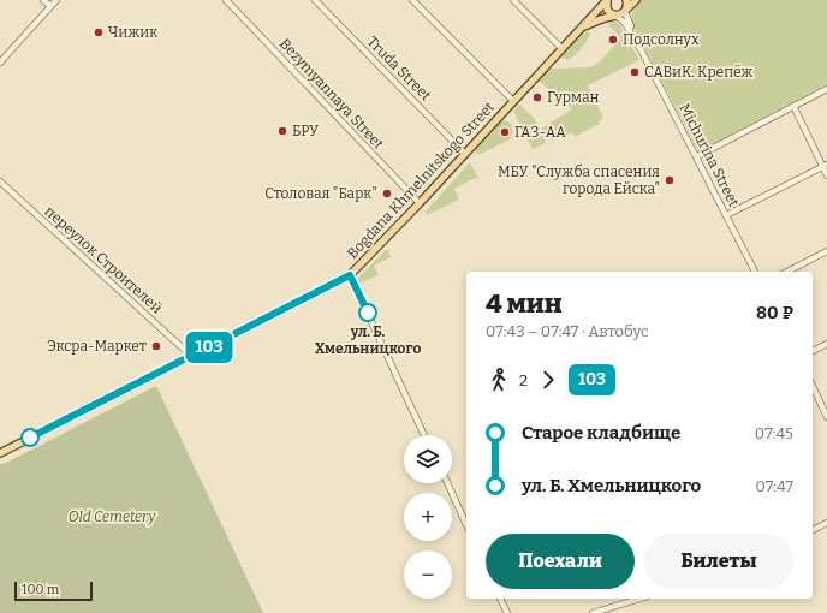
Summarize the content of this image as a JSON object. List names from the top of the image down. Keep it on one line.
{"streets":{"main road":["Bogdana Khmelnitskogo Street"],"street":["Truda Street","Bezymyannaya Street","Michurina Street","переулок Строителей"]},"crossings":[["Truda Street","Bogdana Khmelnitskogo Street"],["Bezymyannaya Street","Bogdana Khmelnitskogo Street"],["Michurina Street","Bogdana Khmelnitskogo Street"],["Bogdana Khmelnitskogo Street","переулок Строителей"]],"parks":["Old Cemetery"],"places":["Чижик","Подсолнух","САВиК. Крепёж","Гурман","БРУ","ГАЗ-АА","МБУ \"Служба спасения города Ейска\"","Столовая \"Барк\"","ул. Б. Хмельницкого","Эксра-Маркет"],"lines":["bus line 103"],"scale_bar":"100 m","page":{"on_map":"103","heading":["4 мин","07:43 – 07:47 · Автобус","80 ₽"],"legs":["2","103"],"list":[{"name":"Старое кладбище","value":"07:45"},{"name":"ул. Б. Хмельницкого","value":"07:47"}],"map_buttons":["+","−"],"buttons":["Поехали","Билеты"],"scale":"100 m"}}
